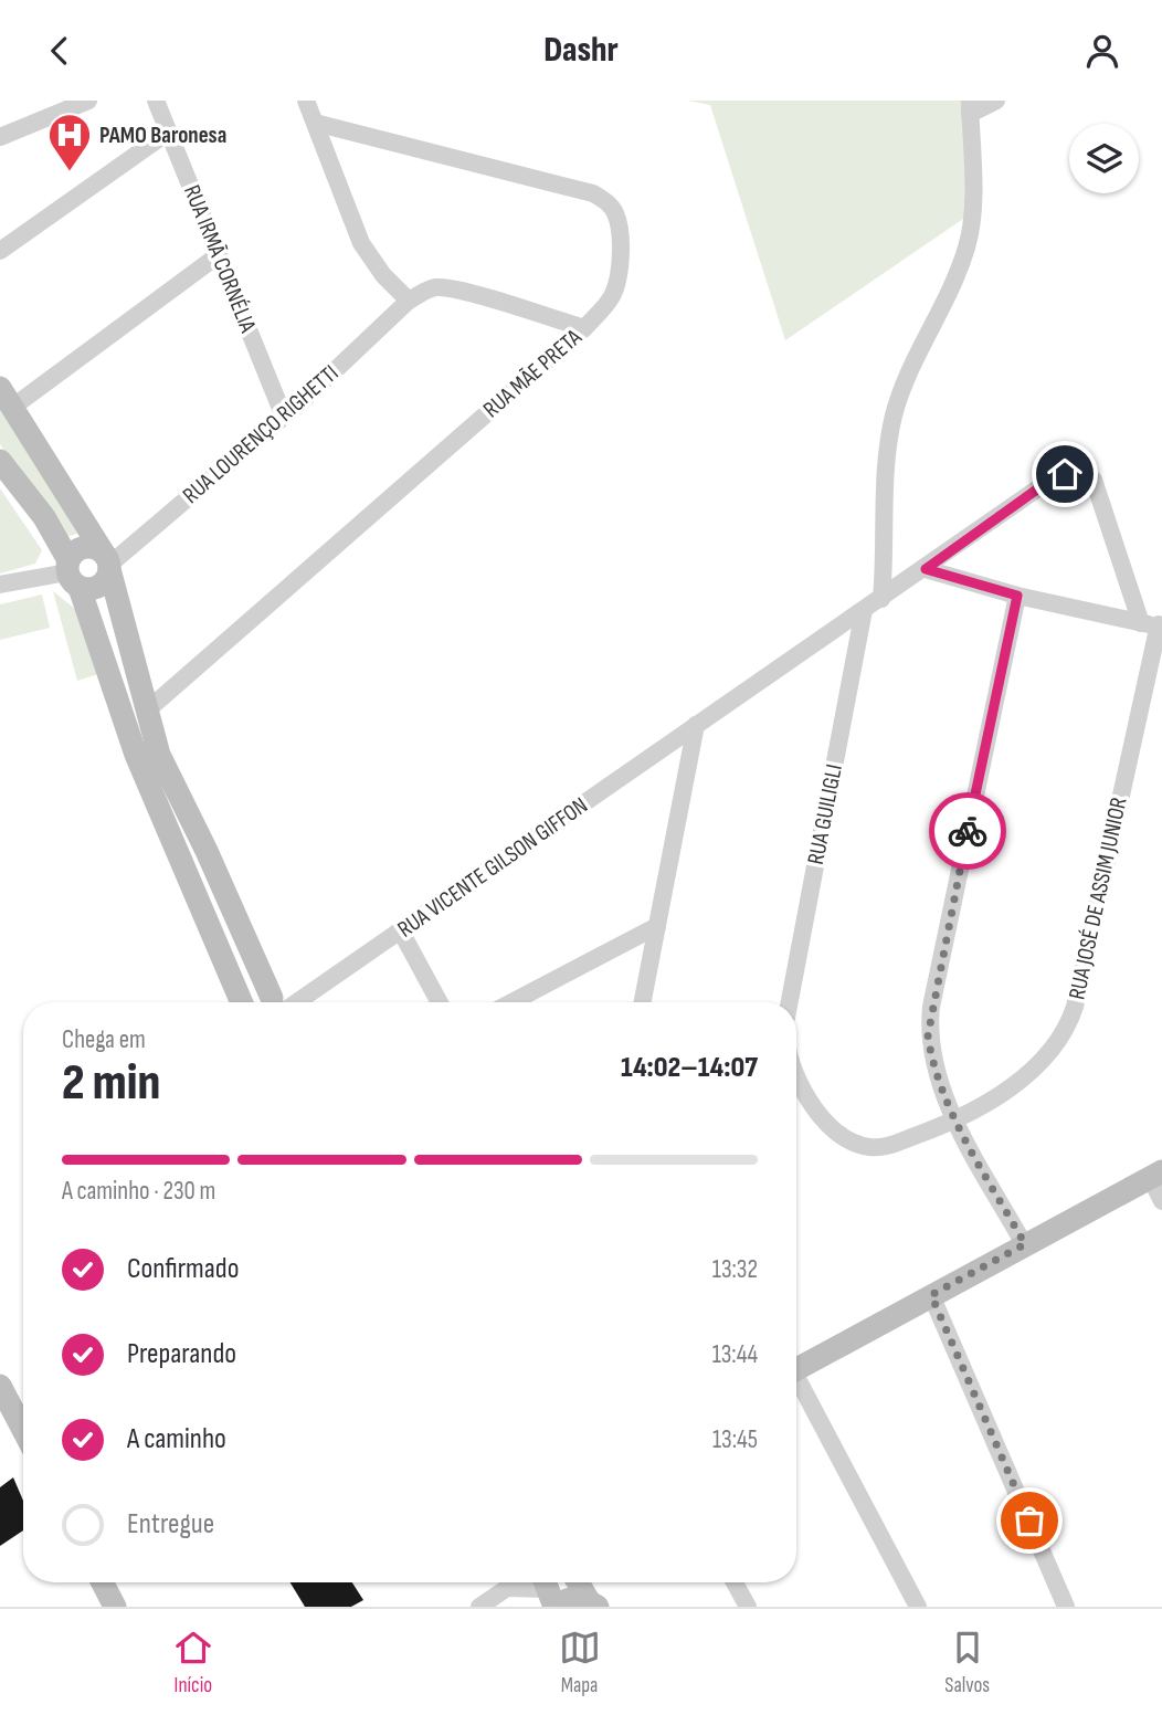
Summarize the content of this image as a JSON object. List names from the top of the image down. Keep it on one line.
{"streets":{"street":["RUA IRMÃ CORNÉLIA","RUA MÃE PRETA","RUA LOURENÇO RIGHETTI","RUA GUILIGLI","RUA VICENTE GILSON GIFFON","RUA JOSÉ DE ASSIM JUNIOR"]},"crossings":[["RUA IRMÃ CORNÉLIA","RUA LOURENÇO RIGHETTI"],["RUA GUILIGLI","RUA VICENTE GILSON GIFFON"],["RUA VICENTE GILSON GIFFON","RUA JOSÉ DE ASSIM JUNIOR"]],"places":{"hospital":["PAMO Baronesa"]},"page":{"header":"Dashr","heading":["2 min","Chega em","14:02–14:07"],"bar":"A caminho · 230 m","list":[["Confirmado","13:32"],["Preparando","13:44"],["A caminho","13:45"],"Entregue"],"tabs":["Início","Mapa","Salvos"]}}
